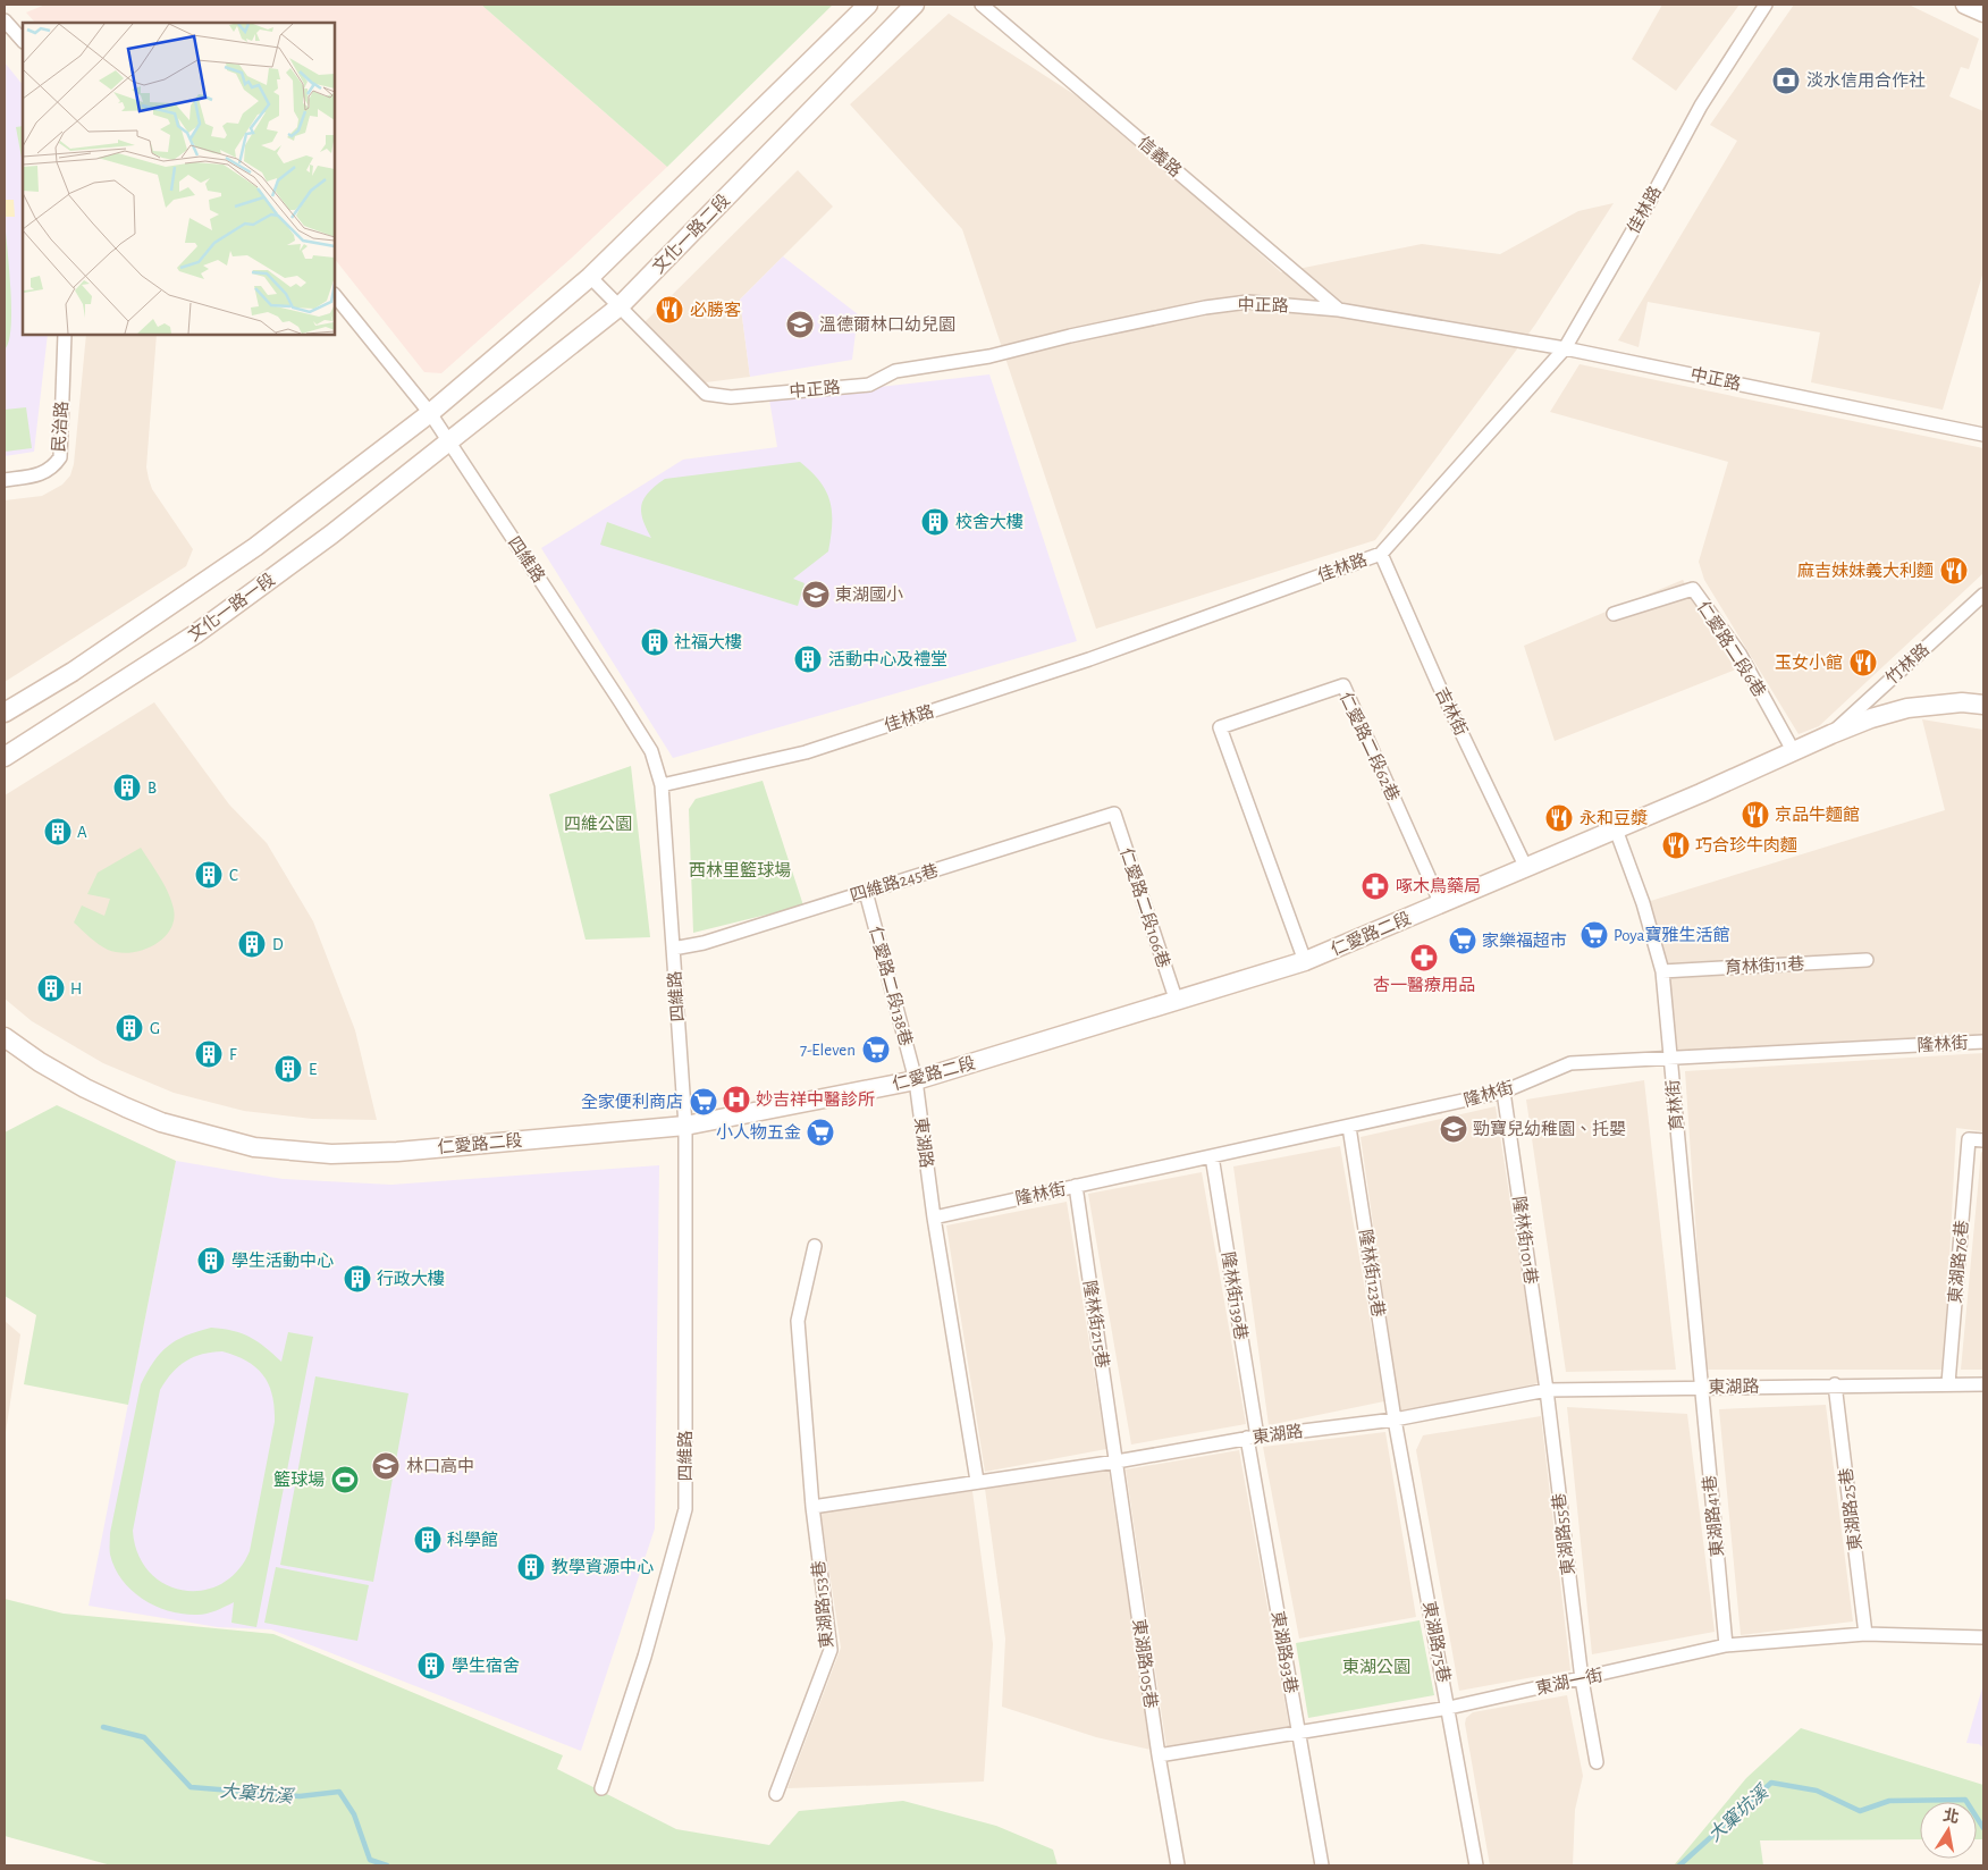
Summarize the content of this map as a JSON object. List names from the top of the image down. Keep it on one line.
{"streets":{"main road":["文化一路二段","文化一路一段","仁愛路二段"],"street":["信義路","佳林路","中正路","民治路","四維路","仁愛路二段6巷","竹林路","吉林街","仁愛路二段62巷","四維路245巷","仁愛路二段106巷","育林街11巷","仁愛路二段138巷","隆林街","育林街","東湖路","隆林街101巷","東湖路76巷","隆林街123巷","隆林街139巷","隆林街215巷","東湖路25巷","東湖路41巷","東湖路55巷","東湖路153巷","東湖路75巷","東湖路93巷","東湖路105巷","東湖一街"]},"crossings":[["信義路","中正路"],["佳林路","中正路"],["佳林路","四維路"],["佳林路","吉林街"],["文化一路二段","中正路"],["文化一路二段","四維路"],["文化一路二段","文化一路一段"],["四維路","文化一路一段"],["四維路","四維路245巷"],["四維路","仁愛路二段"],["仁愛路二段6巷","仁愛路二段"],["竹林路","仁愛路二段"],["吉林街","仁愛路二段"],["仁愛路二段62巷","仁愛路二段"],["四維路245巷","仁愛路二段106巷"],["四維路245巷","仁愛路二段138巷"],["仁愛路二段106巷","仁愛路二段"],["仁愛路二段","仁愛路二段138巷"],["仁愛路二段","育林街"],["仁愛路二段","東湖路"],["育林街11巷","育林街"],["仁愛路二段138巷","東湖路"],["隆林街","育林街"],["隆林街","東湖路"],["隆林街","隆林街101巷"],["隆林街","隆林街123巷"],["隆林街","隆林街139巷"],["隆林街","隆林街215巷"],["育林街","東湖路"],["育林街","東湖路41巷"],["東湖路","隆林街101巷"],["東湖路","東湖路76巷"],["東湖路","隆林街123巷"],["東湖路","隆林街139巷"],["東湖路","隆林街215巷"],["東湖路","東湖路25巷"],["東湖路","東湖路41巷"],["東湖路","東湖路55巷"],["東湖路","東湖路75巷"],["東湖路","東湖路93巷"],["東湖路","東湖路105巷"],["隆林街101巷","東湖路55巷"],["隆林街123巷","東湖路75巷"],["隆林街139巷","東湖路93巷"],["隆林街215巷","東湖路105巷"],["東湖路25巷","東湖一街"],["東湖路41巷","東湖一街"],["東湖路55巷","東湖一街"],["東湖路75巷","東湖一街"],["東湖路93巷","東湖一街"],["東湖路105巷","東湖一街"]],"water":["大窠坑溪"],"parks":["四維公園","西林里籃球場","東湖公園"],"places":{"bank":["淡水信用合作社"],"restaurant":["必勝客","麻吉妹妹義大利麵","玉女小館","京品牛麵館","永和豆漿","巧合珍牛肉麵"],"school or university":["溫德爾林口幼兒園","東湖國小","勁寶兒幼稚園、托嬰","林口高中"],"building":["校舍大樓","社福大樓","活動中心及禮堂","B","A","C","D","H","G","F","E","學生活動中心","行政大樓","科學館","教學資源中心","學生宿舍"],"pharmacy":["啄木鳥藥局","杏一醫療用品"],"supermarket":["Poya寶雅生活館","家樂福超市","7-Eleven","全家便利商店","小人物五金"],"hospital":["妙吉祥中醫診所"],"sports":["籃球場"]},"north":"top"}
